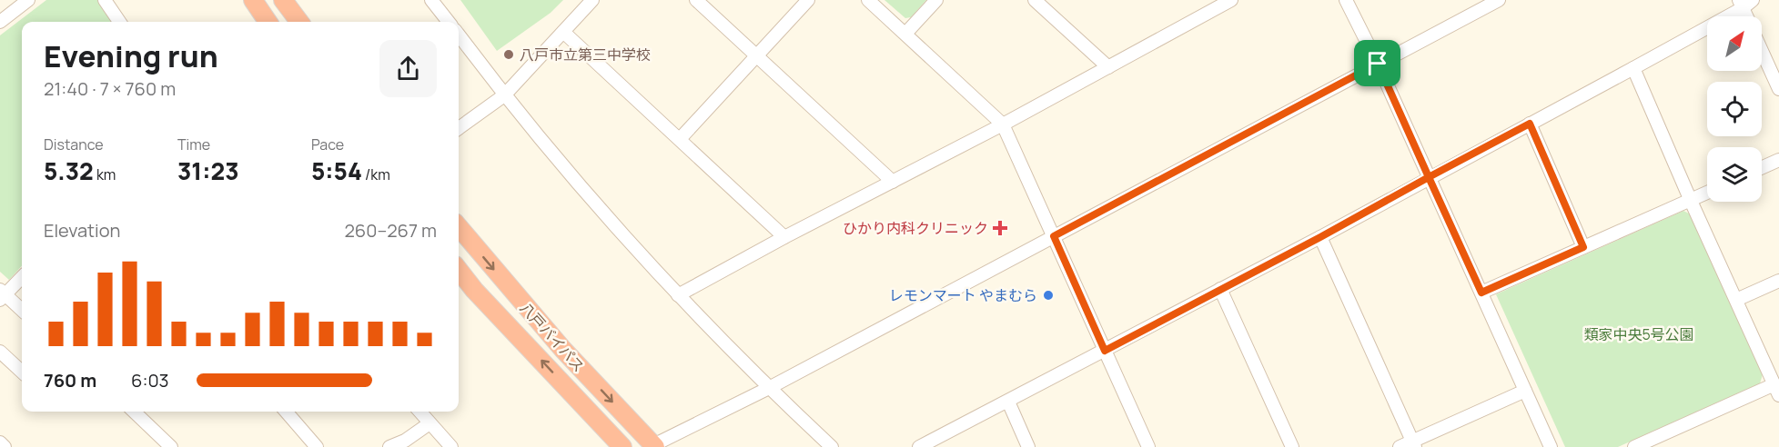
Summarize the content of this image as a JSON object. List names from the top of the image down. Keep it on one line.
{"streets":{"highway":["八戸バイパス"]},"parks":["類家中央5号公園"],"places":{"other":["八戸市立第三中学校","レモンマート やまむら"],"health":["ひかり内科クリニック"]},"north":"top right","page":{"heading":["Evening run","21:40 · 7 × 760 m"],"stats":[["Distance","5.32 km"],["Time","31:23"],["Pace","5:54 /km"]],"chart":["Elevation","260–267 m"],"list":[{"name":"760 m","note":"6:03"}]}}
